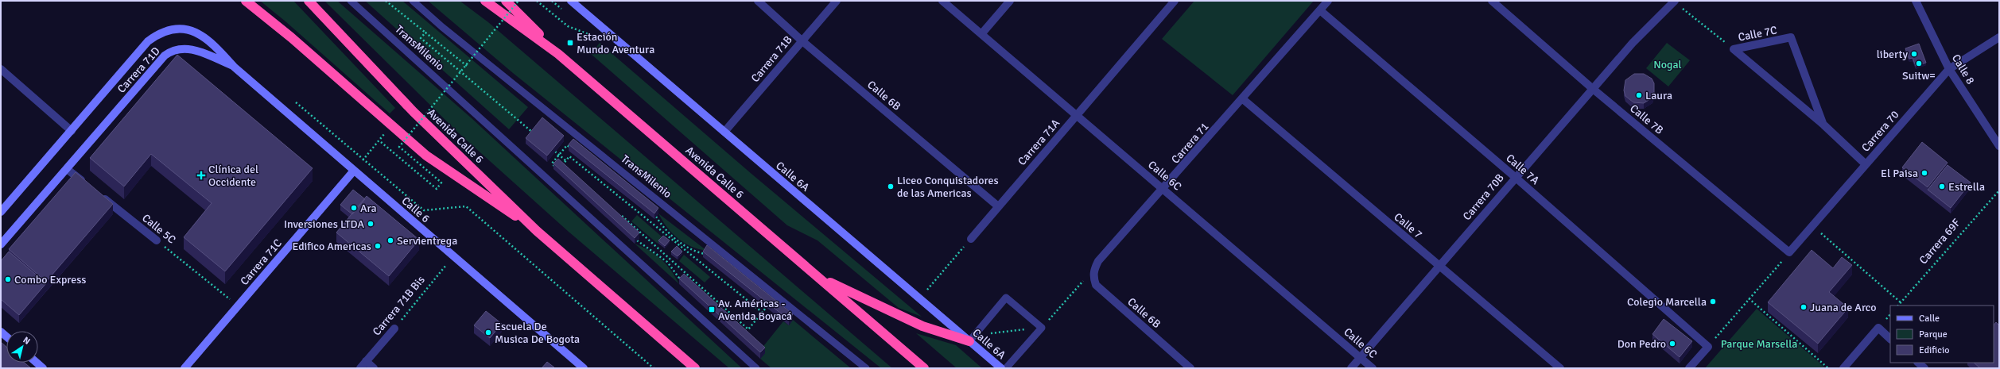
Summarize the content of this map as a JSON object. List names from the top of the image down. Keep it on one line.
{"streets":{"highway":["Avenida Calle 6"],"street":["Calle 7C","Carrera 71B","Calle 8","Carrera 71D","Calle 6B","Calle 7B","Carrera 70","Carrera 71A","Carrera 71","Calle 7A","Calle 6C","Calle 6A","Carrera 70B","Calle 6","Calle 7","Calle 5C","Carrera 71C","Carrera 71B Bis"],"lane":["TransMilenio"],"path":["Carrera 69F"]},"crossings":[["Calle 7C","Carrera 70"],["Carrera 71B","Calle 6B"],["Carrera 71B","Calle 6A"],["Calle 8","Carrera 70"],["Carrera 71D","Calle 6"],["Calle 6B","Carrera 71A"],["Calle 6B","Carrera 71"],["Calle 7B","Carrera 70"],["Calle 7B","Carrera 70B"],["Carrera 71A","Calle 6C"],["Carrera 71","Calle 7A"],["Carrera 71","Calle 6C"],["Carrera 71","Calle 7"],["Calle 7A","Carrera 70B"],["Calle 6C","Carrera 70B"],["Carrera 70B","Calle 7"],["Calle 6","Carrera 71C"],["Calle 6","Carrera 71B Bis"],["Calle 5C","Carrera 71C"]],"parks":["Nogal","Parque Marsella"],"places":{"transit":["Estación Mundo Aventura","Av. Américas - Avenida Boyacá"],"other":["liberty","Suitw=","Laura","El Paisa","Liceo Conquistadores de las Americas","Estrella","Ara","Inversiones LTDA","Servientrega","Edifico Americas","Combo Express","Colegio Marcella","Juana de Arco","Escuela De Musica De Bogota","Don Pedro"],"health":["Clínica del Occidente"]},"legend":["Calle","Parque","Edificio"],"north":"top right"}
